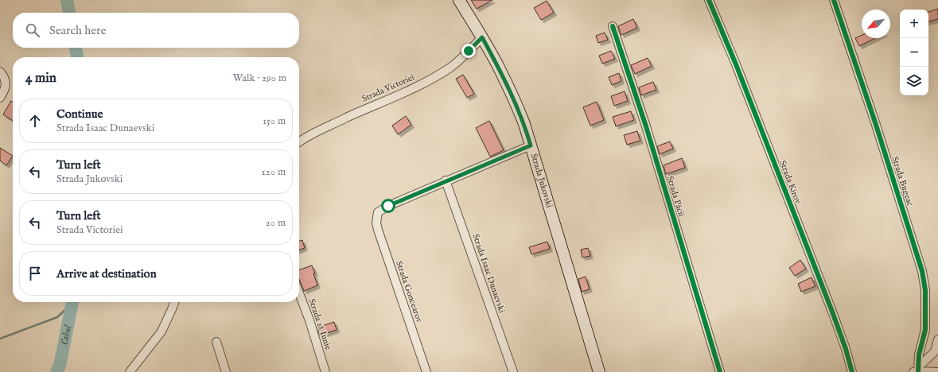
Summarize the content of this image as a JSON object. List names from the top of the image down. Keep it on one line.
{"streets":{"main road":["Strada Jukovski"],"street":["Strada Victoriei","Strada Bugeac","Strada Kirov","Strada Păcii","Strada Isaac Dunaevski","Strada Goncearov","Strada 28 Iunie"]},"crossings":[["Strada Victoriei","Strada Jukovski"],["Strada Isaac Dunaevski","Strada Goncearov"]],"water":["Cahul"],"north":"bottom left","page":{"map_buttons":["+","−"],"search":"Search here","heading":["4 min","Walk · 290 m"],"list":[["Continue","Strada Isaac Dunaevski","150 m"],["Turn left","Strada Jukovski","120 m"],["Turn left","Strada Victoriei","20 m"],"Arrive at destination"]}}
